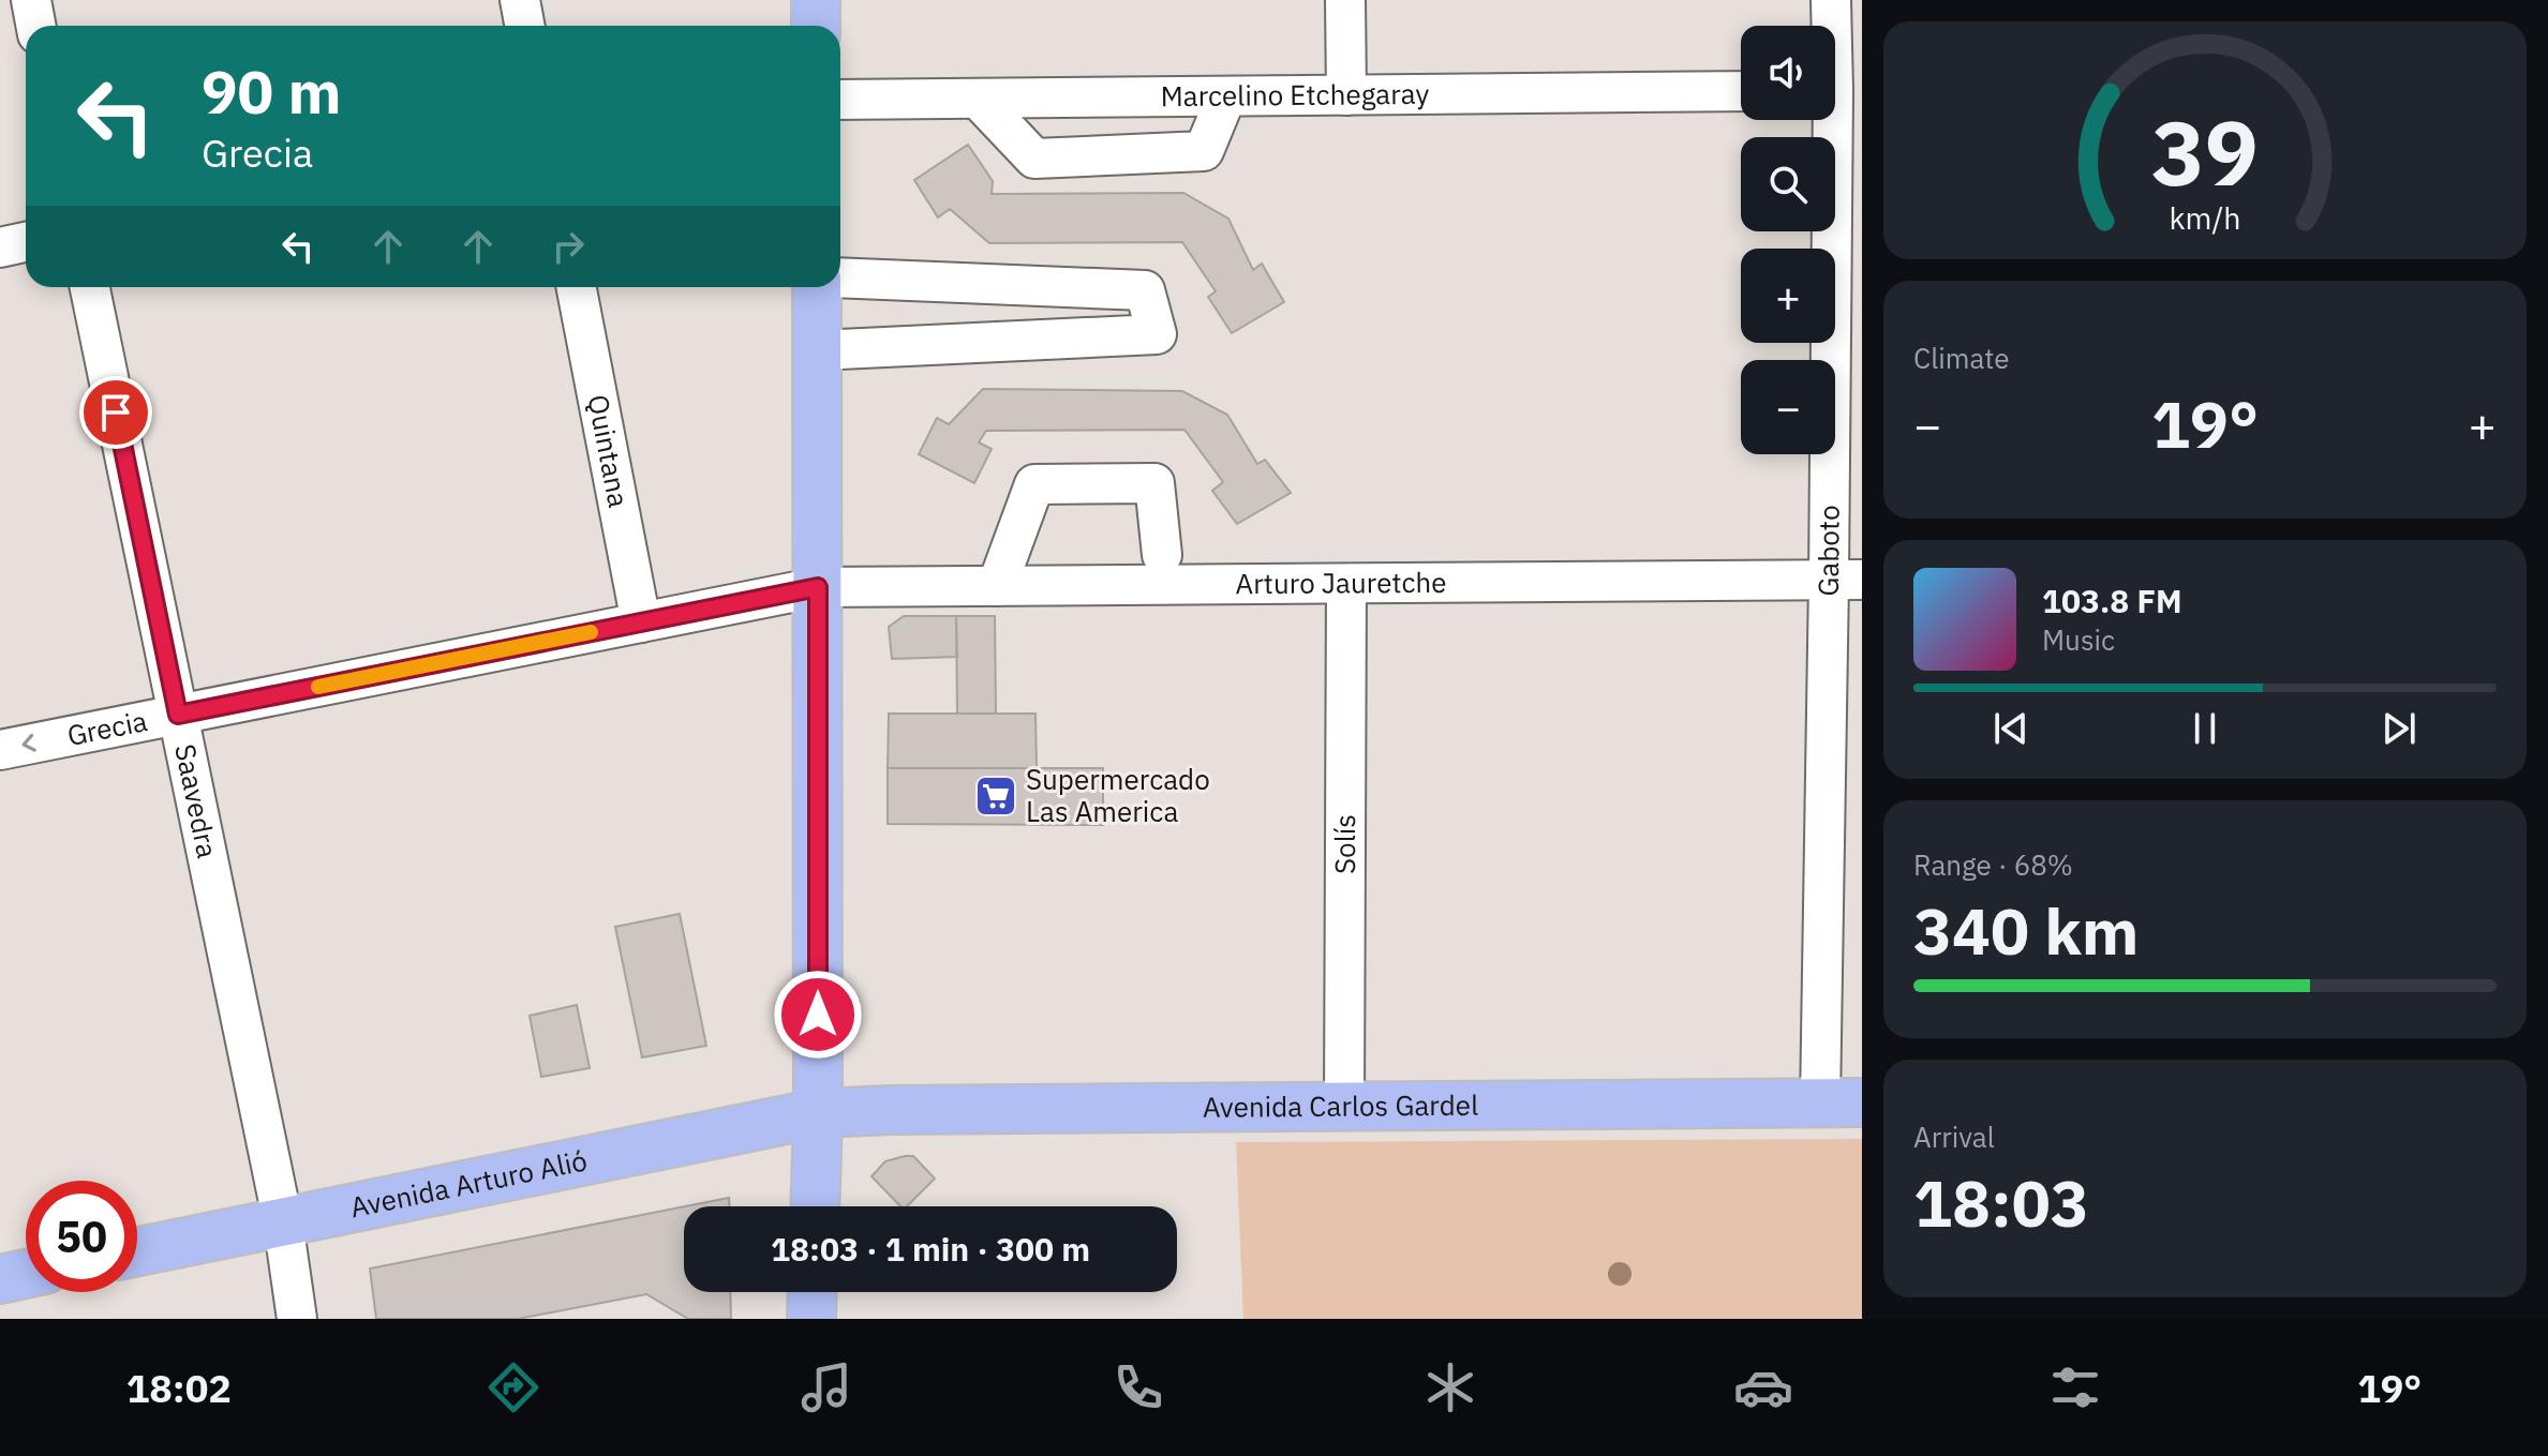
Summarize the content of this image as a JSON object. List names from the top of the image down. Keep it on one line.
{"streets":{"main road":["Avenida Carlos Gardel","Avenida Arturo Alió"],"street":["Marcelino Etchegaray","Quintana","Gaboto","Arturo Jauretche","Grecia","Saavedra","Solís"]},"crossings":[["Quintana","Grecia"],["Gaboto","Arturo Jauretche"],["Gaboto","Avenida Carlos Gardel"],["Arturo Jauretche","Grecia"],["Arturo Jauretche","Solís"],["Grecia","Saavedra"],["Saavedra","Avenida Arturo Alió"],["Solís","Avenida Carlos Gardel"],["Avenida Carlos Gardel","Avenida Arturo Alió"]],"places":{"supermarket":["Supermercado Las America"]},"page":{"map_buttons":["+","−"],"turn":["90 m","Grecia"],"tile":["Climate",["Range · 68%","340 km"],["Arrival","18:03"]],"heat":["−","19°","+"],"song":["103.8 FM","Music"],"limit":"50","trip":"18:03 · 1 min · 300 m","tabs":["18:02","19°"],"gauge":["39","km/h"]}}
